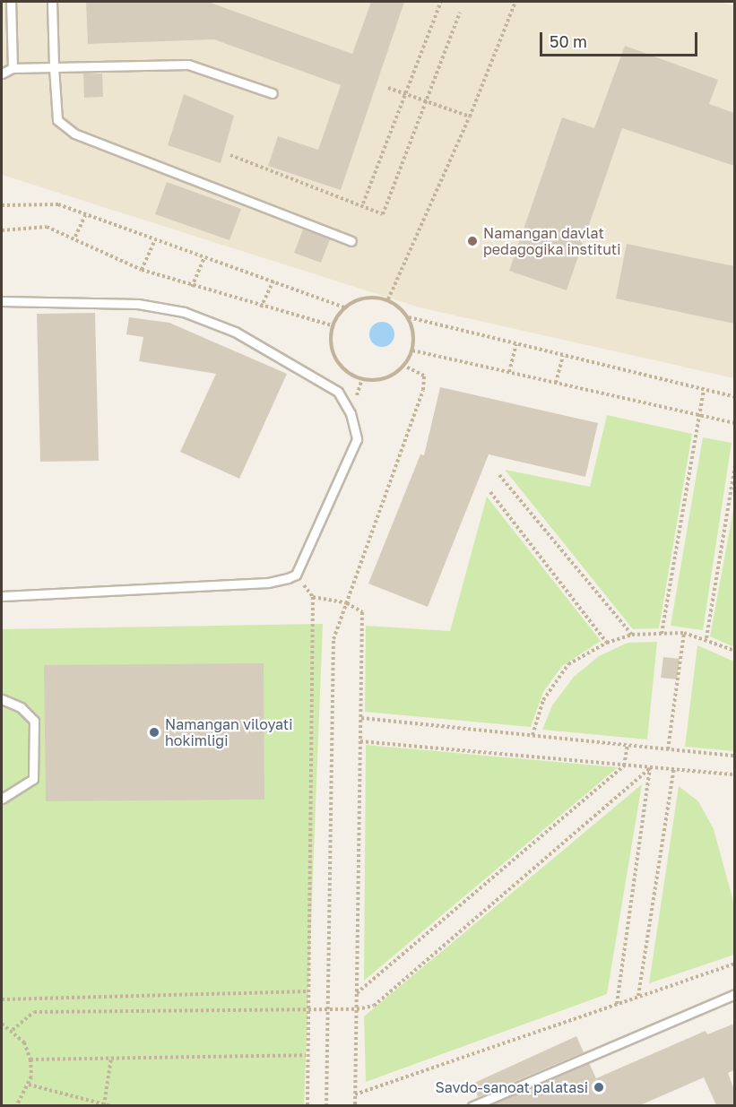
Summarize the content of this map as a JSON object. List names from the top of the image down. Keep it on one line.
{"places":["Namangan davlat pedagogika instituti","Namangan viloyati hokimligi","Savdo-sanoat palatasi"],"scale_bar":"50 m"}
